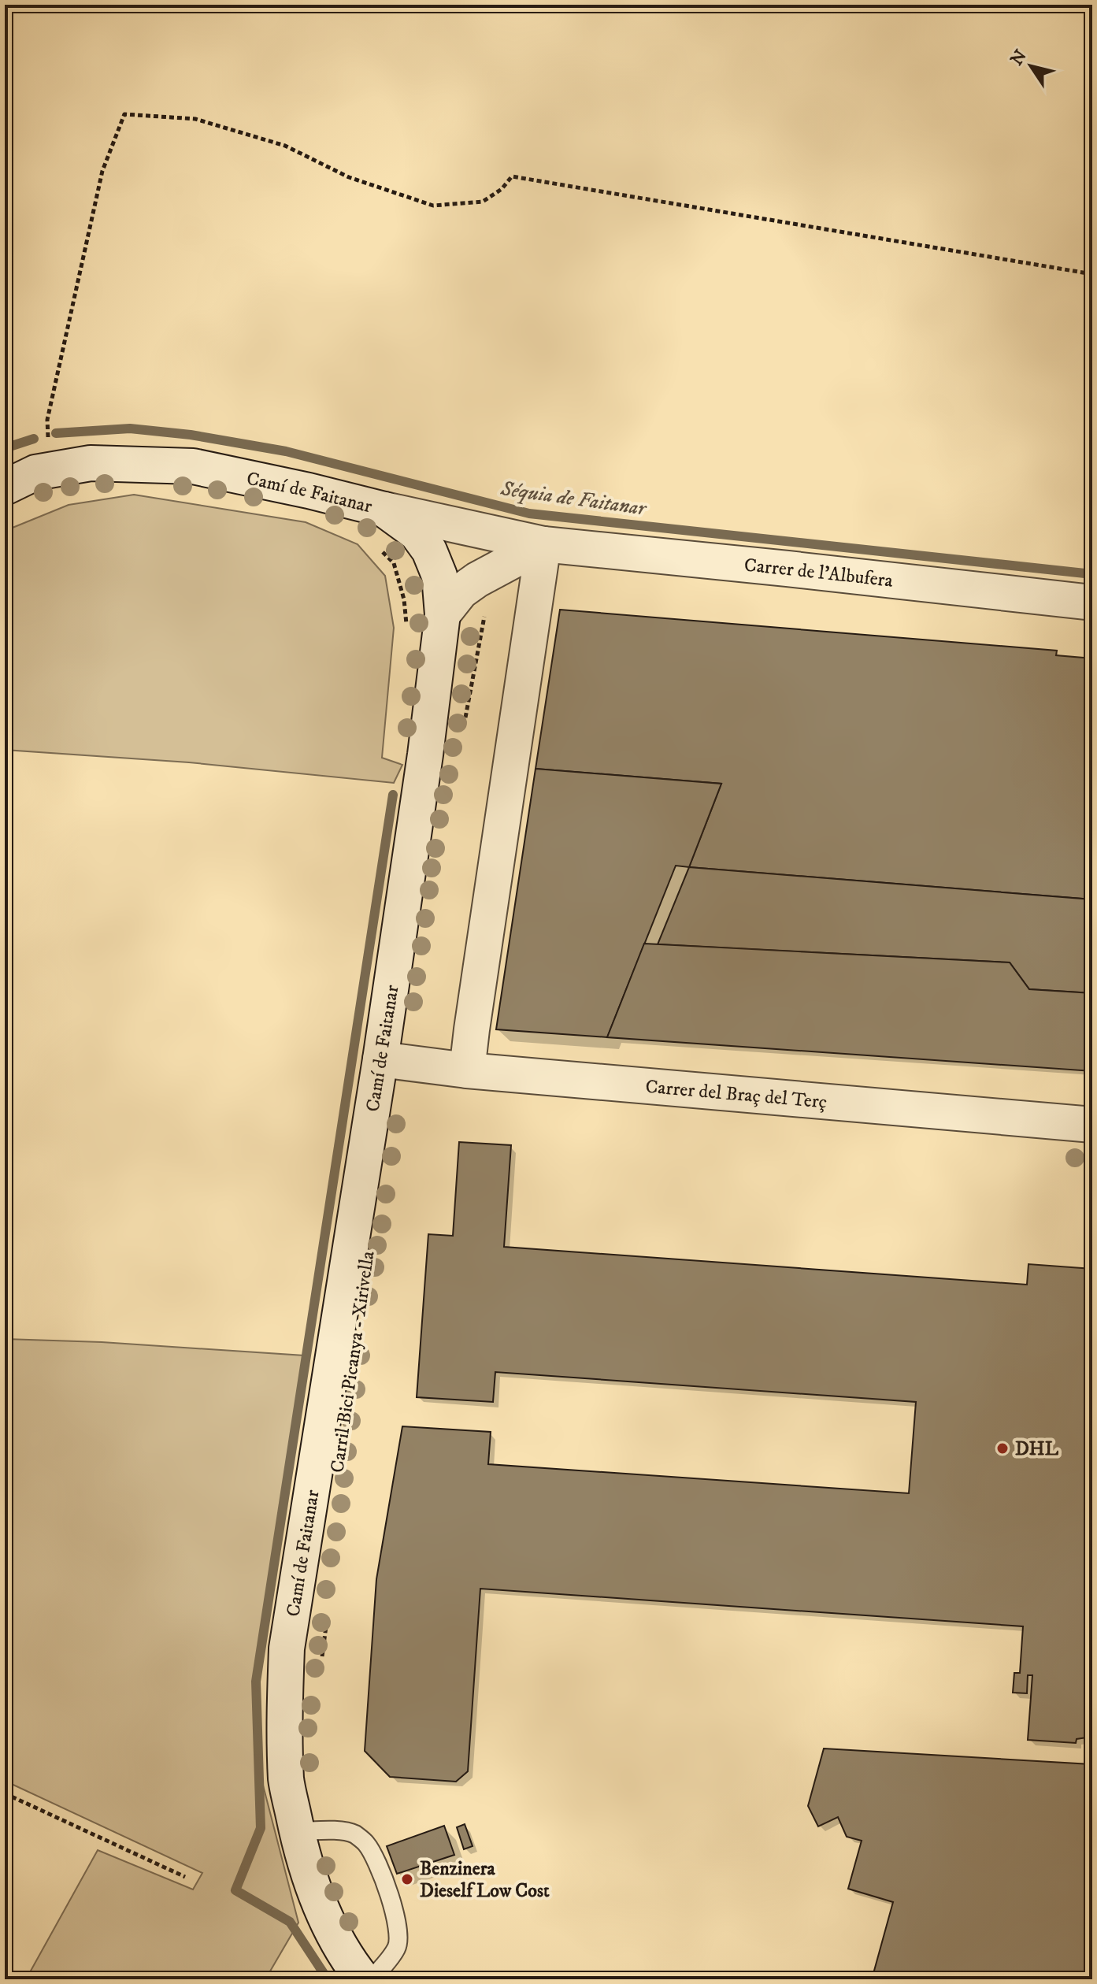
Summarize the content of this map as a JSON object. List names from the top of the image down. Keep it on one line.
{"streets":{"street":["Camí de Faitanar","Carrer de l'Albufera","Carrer del Braç del Terç"]},"crossings":[["Camí de Faitanar","Carrer de l'Albufera"],["Camí de Faitanar","Carrer del Braç del Terç"]],"water":["Séquia de Faitanar"],"places":["DHL","Benzinera Dieself Low Cost"],"north":"top left"}
